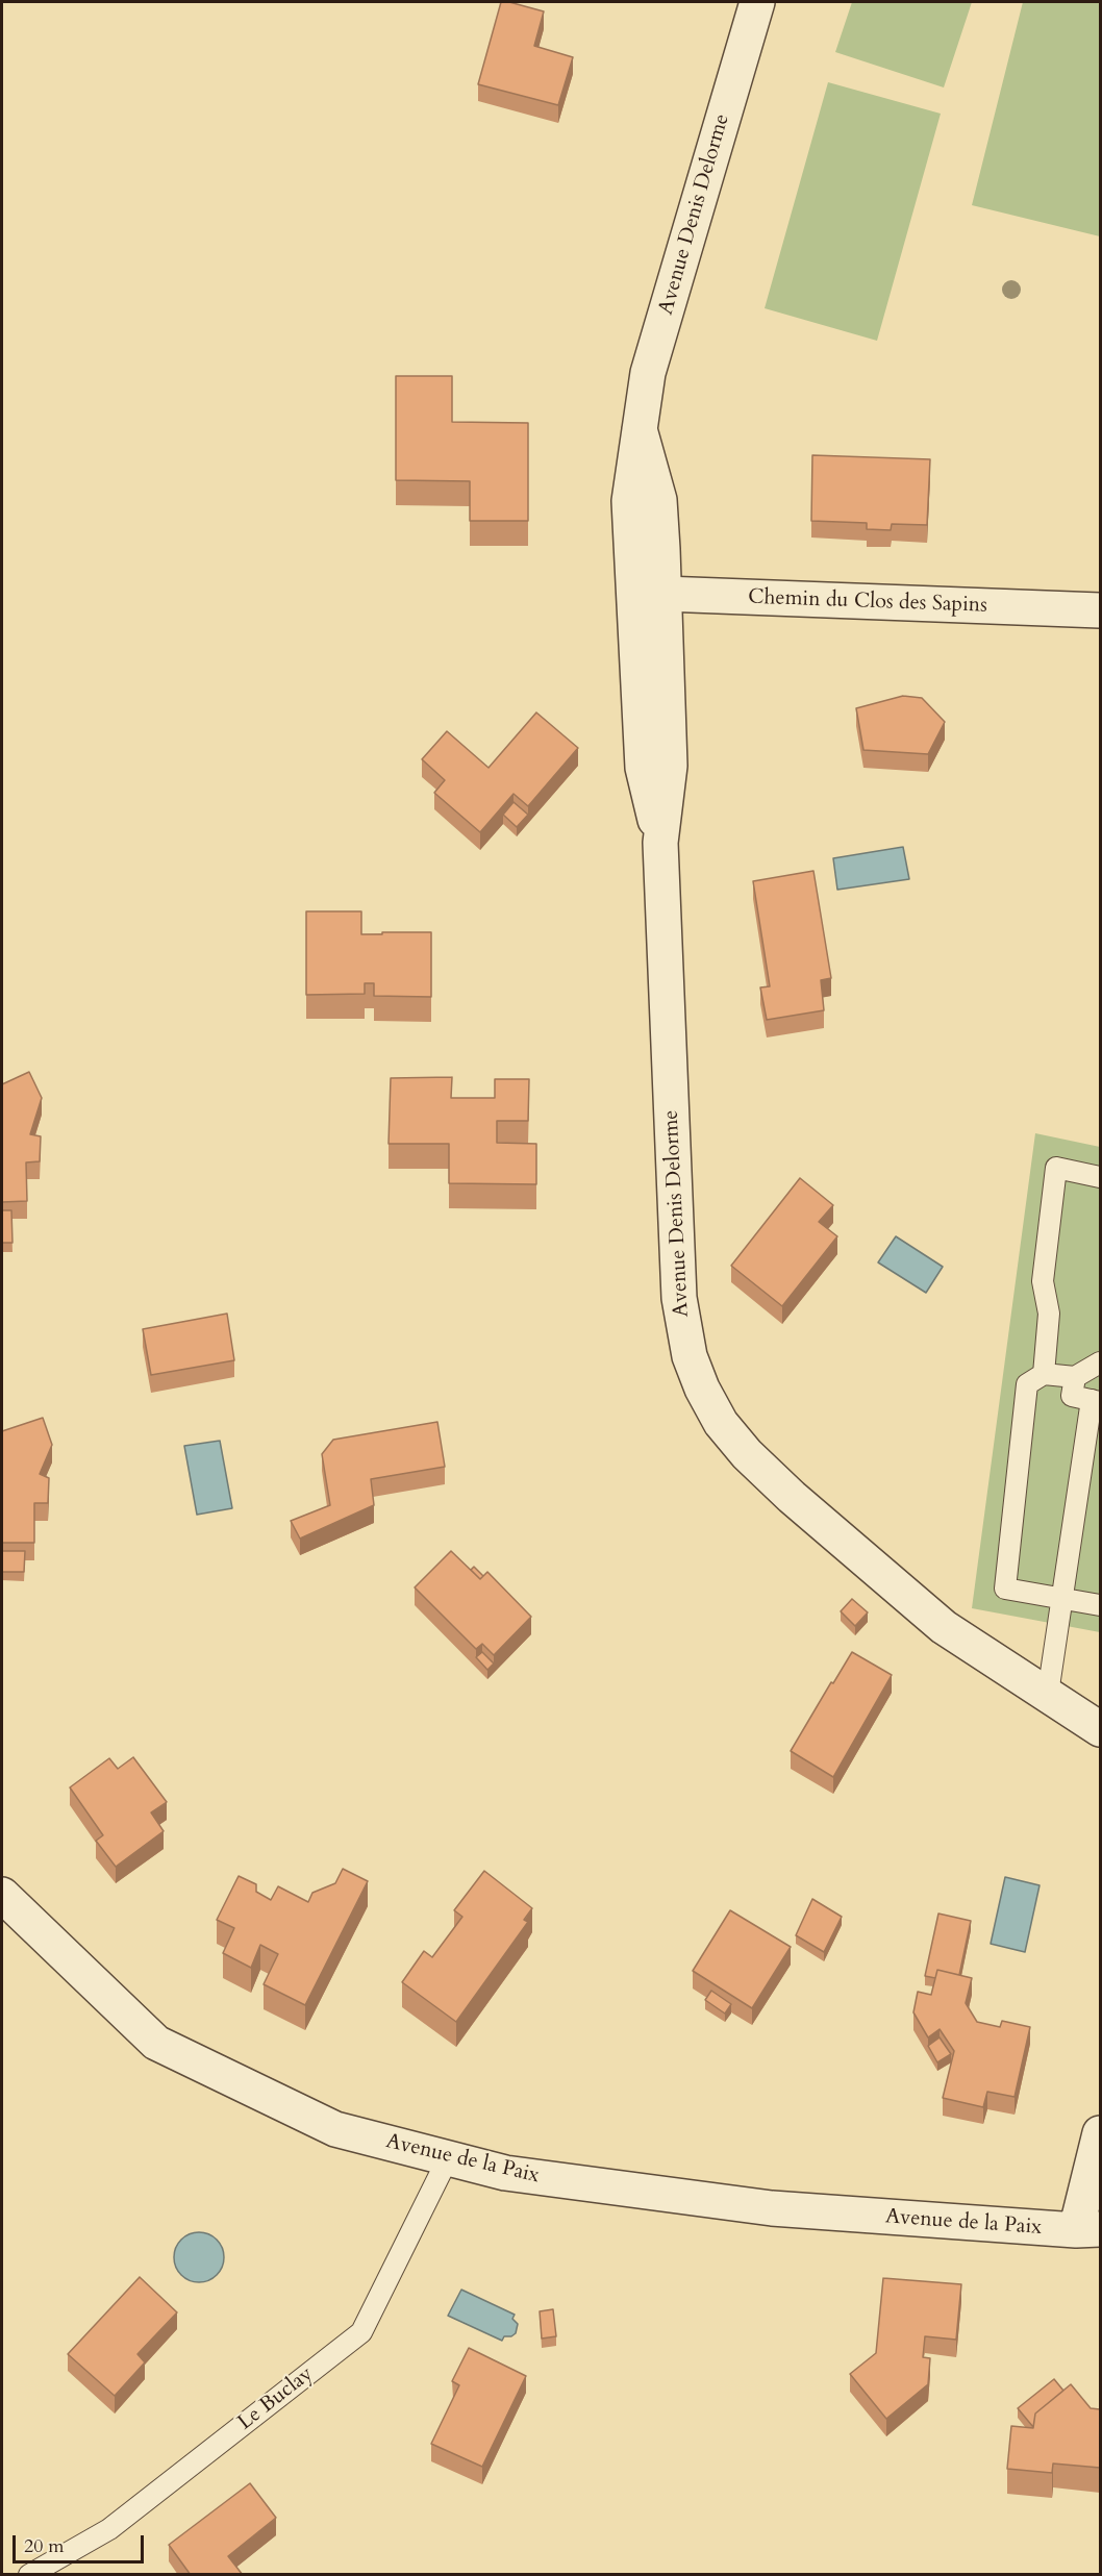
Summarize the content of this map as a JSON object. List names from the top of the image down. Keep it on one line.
{"streets":{"street":["Avenue Denis Delorme","Chemin du Clos des Sapins","Avenue de la Paix"],"lane":["Le Buclay"]},"crossings":[["Avenue Denis Delorme","Chemin du Clos des Sapins"],["Avenue de la Paix","Le Buclay"]],"scale_bar":"20 m"}
